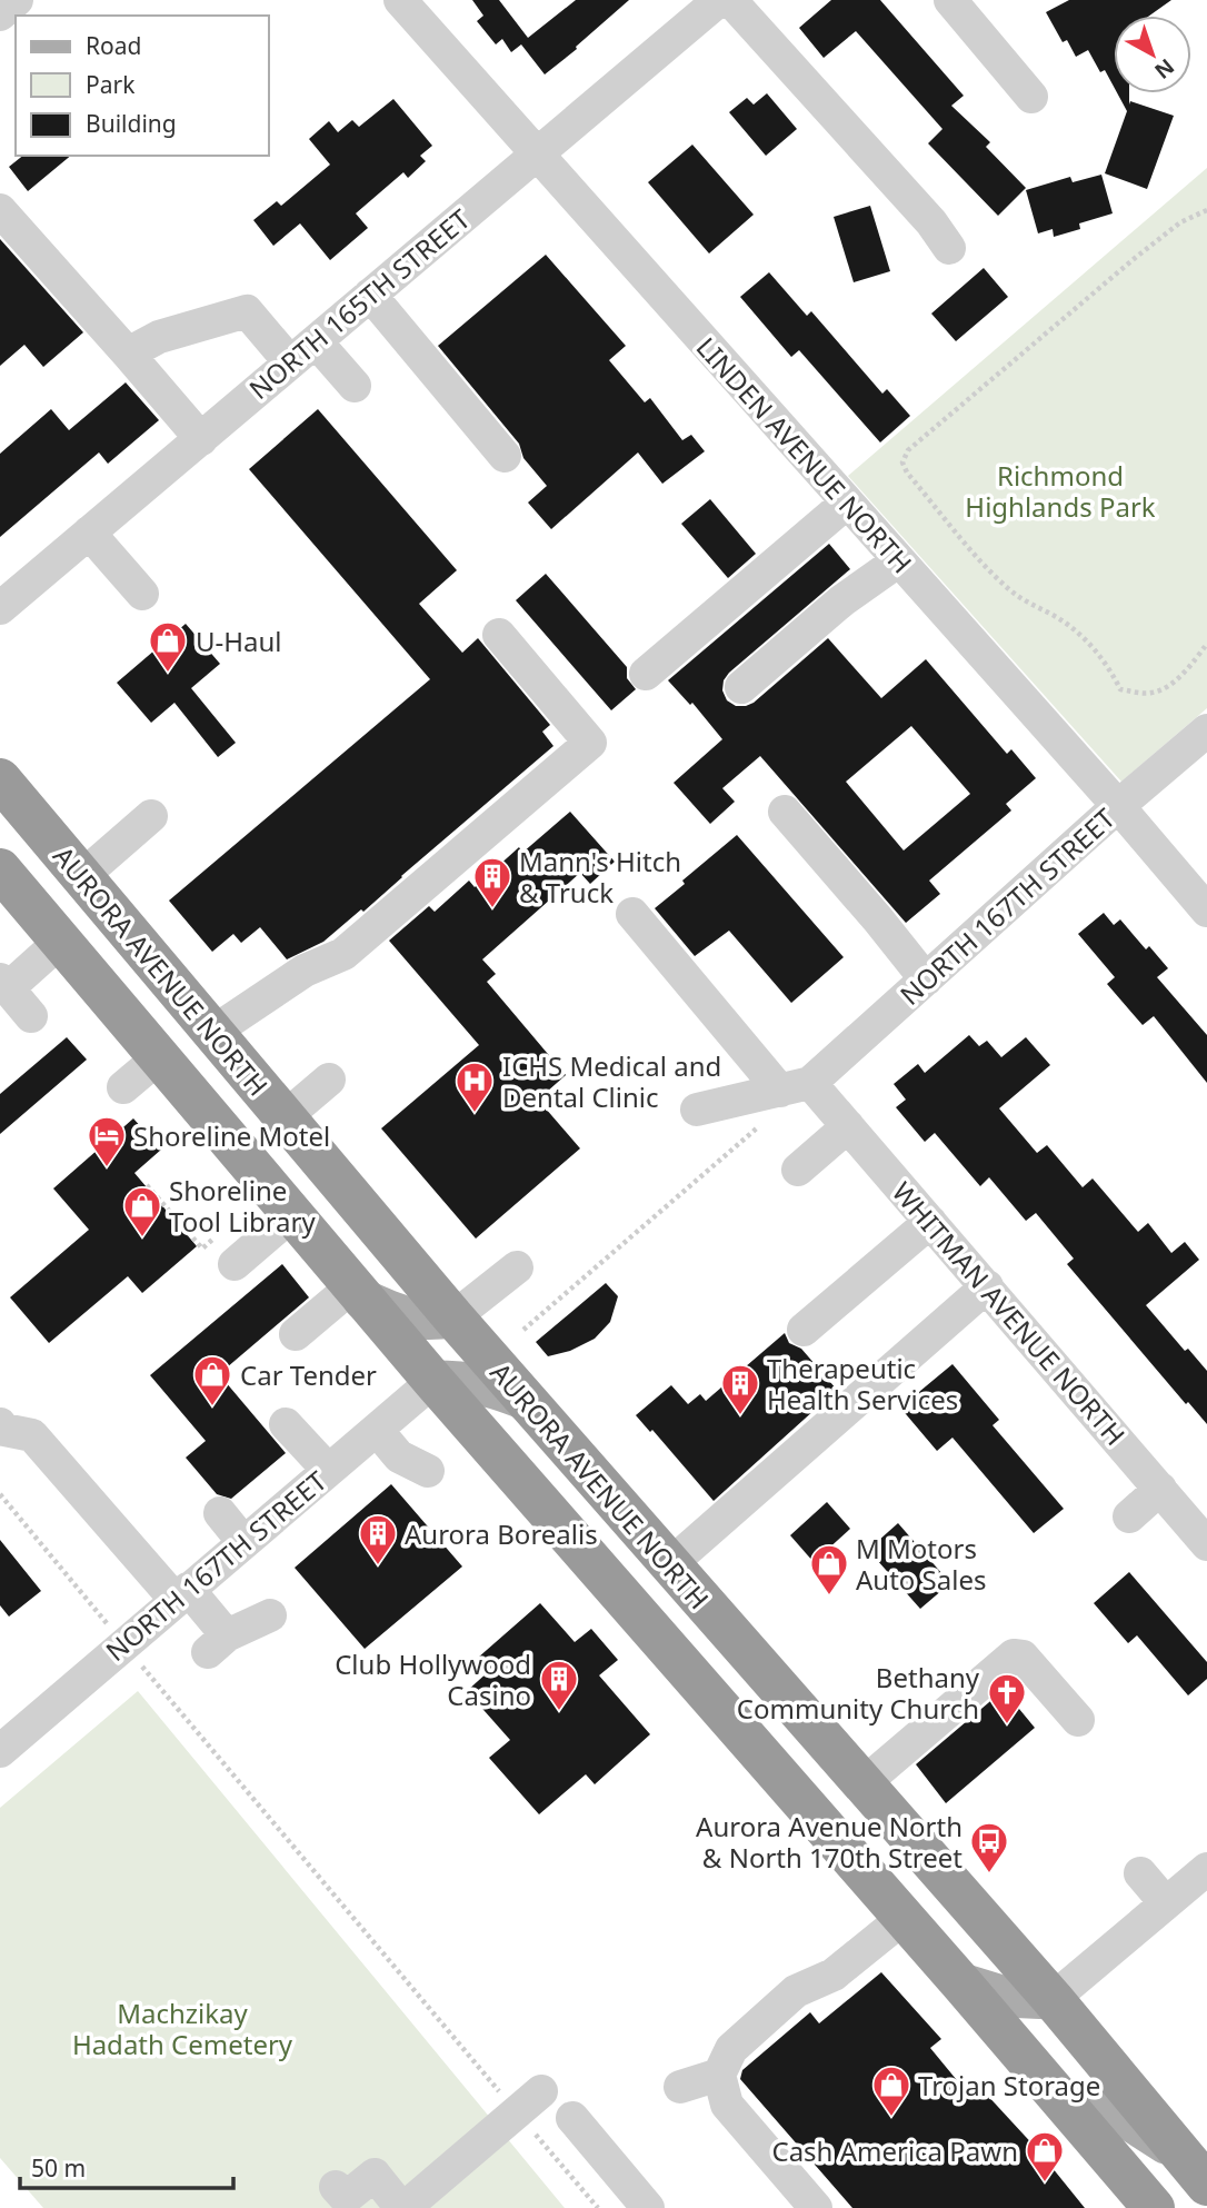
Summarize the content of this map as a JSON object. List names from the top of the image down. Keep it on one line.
{"streets":{"highway":["AURORA AVENUE NORTH"],"street":["NORTH 165TH STREET","LINDEN AVENUE NORTH","NORTH 167TH STREET","WHITMAN AVENUE NORTH"]},"crossings":[["NORTH 165TH STREET","LINDEN AVENUE NORTH"],["LINDEN AVENUE NORTH","NORTH 167TH STREET"],["NORTH 167TH STREET","AURORA AVENUE NORTH"],["NORTH 167TH STREET","WHITMAN AVENUE NORTH"]],"parks":["Richmond Highlands Park","Machzikay Hadath Cemetery"],"places":{"shop":["U-Haul","Shoreline Tool Library","Car Tender","M Motors Auto Sales","Trojan Storage","Cash America Pawn"],"building":["Mann's Hitch & Truck","Therapeutic Health Services","Aurora Borealis","Club Hollywood Casino"],"hospital":["ICHS Medical and Dental Clinic"],"hotel":["Shoreline Motel"],"church":["Bethany Community Church"],"bus stop":["Aurora Avenue North & North 170th Street"]},"legend":["Road","Park","Building"],"scale_bar":"50 m","north":"bottom right"}
